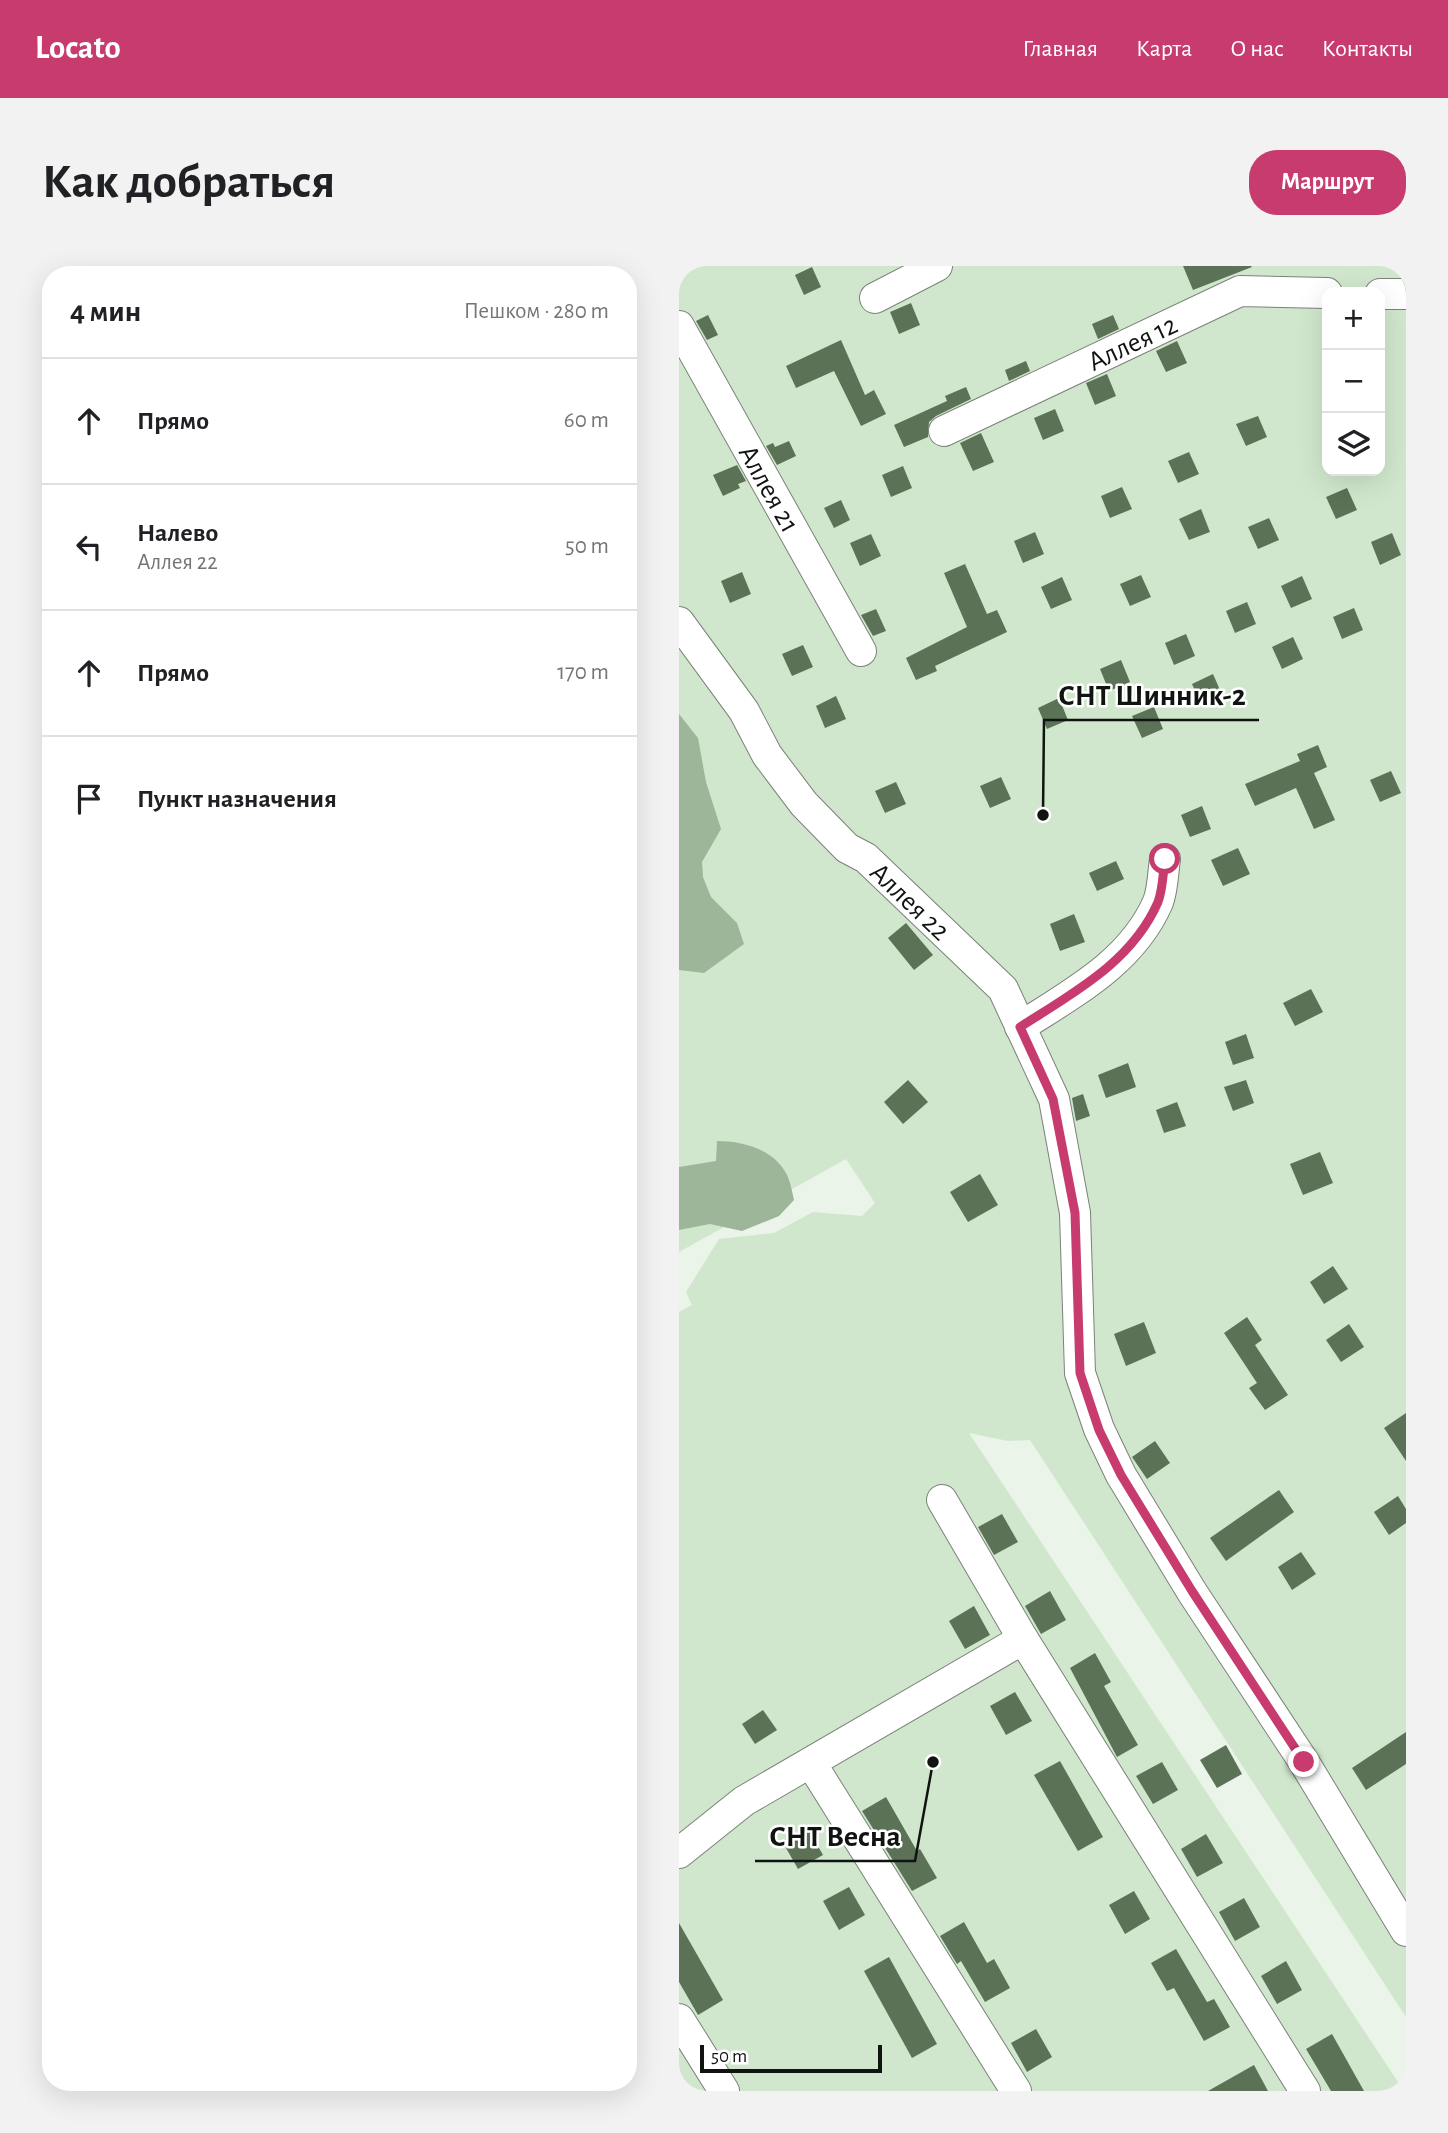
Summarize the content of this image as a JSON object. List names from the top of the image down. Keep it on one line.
{"streets":{"street":["Аллея 12","Аллея 21","Аллея 22"]},"places":["СНТ Шинник-2","СНТ Весна"],"scale_bar":"50 m","page":{"header":"Locato","nav":["Главная","Карта","О нас","Контакты"],"buttons":"Маршрут","title":"Как добраться","heading":["4 мин","Пешком · 280 m"],"map_buttons":["+","−"],"list":[["Прямо","60 m"],["Налево","Аллея 22","50 m"],["Прямо","170 m"],"Пункт назначения"],"scale":"50 m"}}
